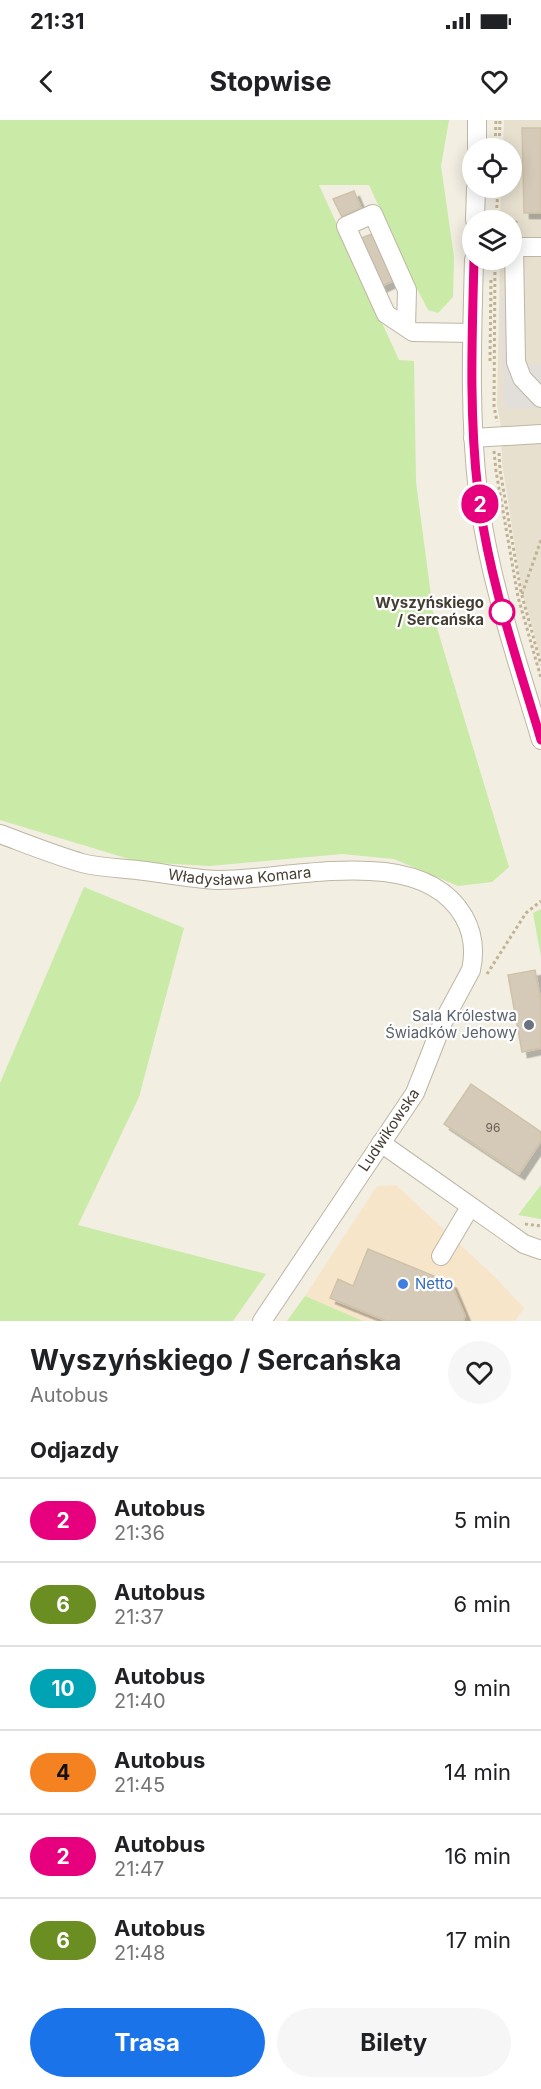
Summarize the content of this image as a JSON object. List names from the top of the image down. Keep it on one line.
{"streets":{"street":["Władysława Komara","Ludwikowska"]},"crossings":[["Władysława Komara","Ludwikowska"]],"places":["Wyszyńskiego / Sercańska","Sala Królestwa Świadków Jehowy","Netto"],"lines":["bus line 2"],"house_numbers":["96"],"page":{"status":"21:31","header":"Stopwise","on_map":"2","heading":[["Wyszyńskiego / Sercańska","Autobus"],"Odjazdy"],"list":[{"mark":"2","name":"Autobus","note":"21:36","value":"5 min"},{"mark":"6","name":"Autobus","note":"21:37","value":"6 min"},{"mark":"10","name":"Autobus","note":"21:40","value":"9 min"},{"mark":"4","name":"Autobus","note":"21:45","value":"14 min"},{"mark":"2","name":"Autobus","note":"21:47","value":"16 min"},{"mark":"6","name":"Autobus","note":"21:48","value":"17 min"}],"buttons":["Trasa","Bilety"]}}
